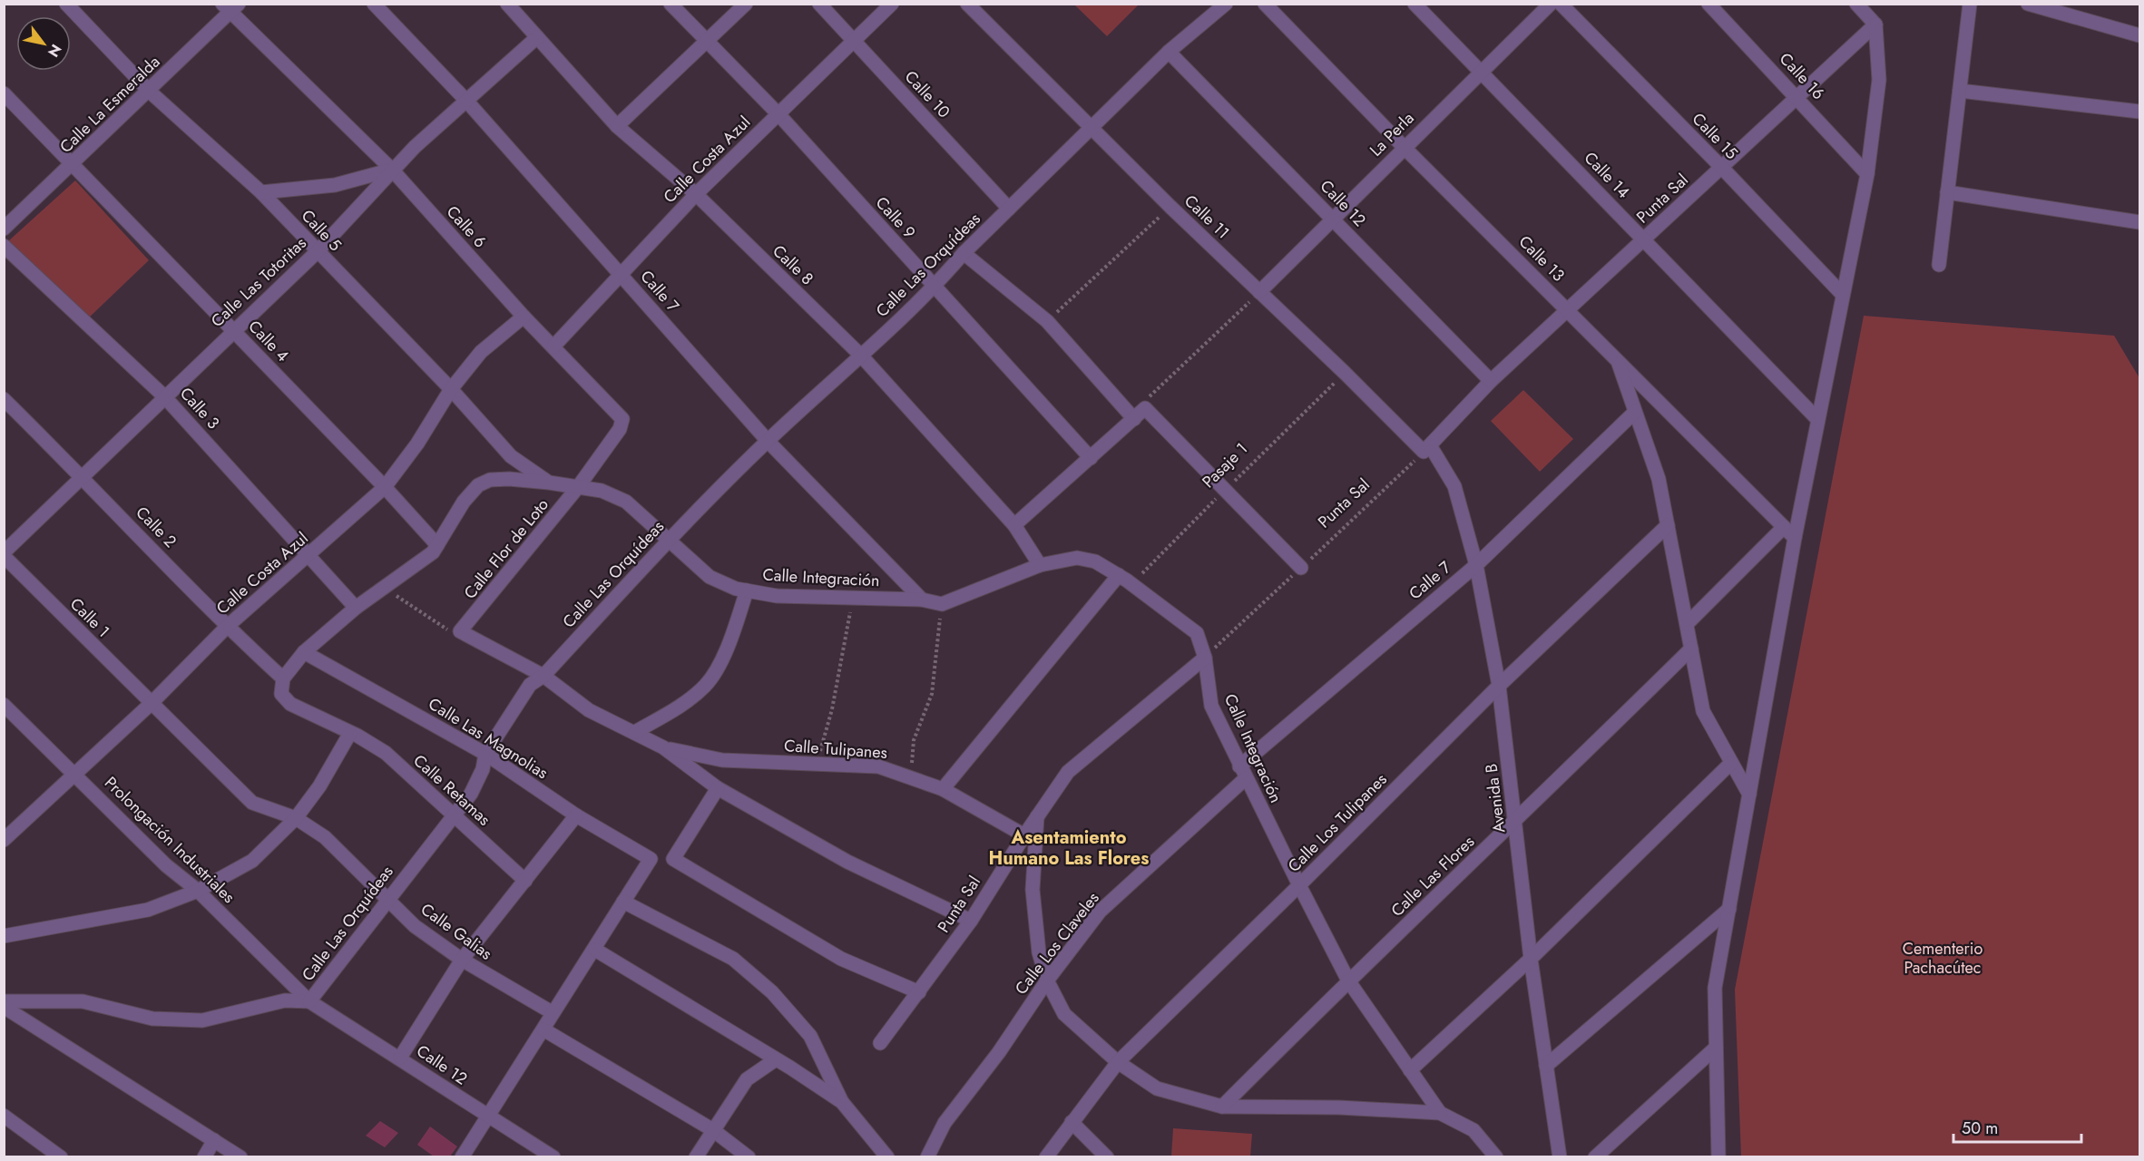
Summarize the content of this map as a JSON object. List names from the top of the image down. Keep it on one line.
{"streets":{"street":["Calle 16","Calle 10","Calle La Esmeralda","La Perla","Calle 15","Calle Costa Azul","Calle 14","Punta Sal","Calle 12","Calle 11","Calle 9","Calle 6","Calle 5","Calle 13","Calle 8","Calle Las Orquídeas","Calle Las Totoritas","Calle 7","Calle 4","Calle 3","Calle 2","Calle Flor de Loto","Calle Integración","Calle 1","Calle Las Magnolias","Calle Tulipanes","Calle Retamas","Avenida B","Calle Los Tulipanes","Prolongación Industriales","Calle Las Flores","Calle Galias","Calle Los Claveles"],"path":["Pasaje 1"]},"crossings":[["Calle 16","Punta Sal"],["Calle 10","Calle Costa Azul"],["Calle 10","Calle Las Orquídeas"],["Calle La Esmeralda","Calle 6"],["Calle La Esmeralda","Calle 5"],["Calle La Esmeralda","Calle 4"],["La Perla","Calle 14"],["La Perla","Calle 12"],["La Perla","Calle 11"],["La Perla","Calle 13"],["Calle 15","Punta Sal"],["Calle Costa Azul","Calle 9"],["Calle Costa Azul","Calle 6"],["Calle Costa Azul","Calle 5"],["Calle Costa Azul","Calle 8"],["Calle Costa Azul","Calle 7"],["Calle Costa Azul","Calle 4"],["Calle Costa Azul","Calle 3"],["Calle Costa Azul","Calle 2"],["Calle Costa Azul","Calle 1"],["Calle Costa Azul","Prolongación Industriales"],["Calle Costa Azul","Calle Galias"],["Calle 14","Punta Sal"],["Punta Sal","Calle 12"],["Punta Sal","Calle 11"],["Punta Sal","Calle 13"],["Punta Sal","Calle Integración"],["Punta Sal","Calle Tulipanes"],["Punta Sal","Avenida B"],["Calle 12","Calle Las Orquídeas"],["Calle 12","Prolongación Industriales"],["Calle 11","Calle Las Orquídeas"],["Calle 11","Pasaje 1"],["Calle 11","Avenida B"],["Calle 9","Calle Las Orquídeas"],["Calle 6","Calle Las Totoritas"],["Calle 6","Calle Flor de Loto"],["Calle 6","Calle Integración"],["Calle 5","Calle Las Totoritas"],["Calle 5","Calle Integración"],["Calle 8","Calle Las Orquídeas"],["Calle 8","Calle Las Totoritas"],["Calle 8","Calle Integración"],["Calle Las Orquídeas","Calle 7"],["Calle Las Orquídeas","Calle Integración"],["Calle Las Orquídeas","Calle Las Magnolias"],["Calle Las Orquídeas","Calle Tulipanes"],["Calle Las Orquídeas","Calle Retamas"],["Calle Las Orquídeas","Prolongación Industriales"],["Calle Las Orquídeas","Calle Galias"],["Calle Las Totoritas","Calle 7"],["Calle Las Totoritas","Calle 4"],["Calle Las Totoritas","Calle 3"],["Calle Las Totoritas","Calle 2"],["Calle Las Totoritas","Calle 1"],["Calle 7","Calle Integración"],["Calle 7","Avenida B"],["Calle 7","Calle Los Claveles"],["Calle 4","Calle Integración"],["Calle 3","Calle Integración"],["Pasaje 1","Calle Integración"],["Calle 2","Calle Integración"],["Calle 2","Calle Retamas"],["Calle Flor de Loto","Calle Integración"],["Calle Flor de Loto","Calle Tulipanes"],["Calle Integración","Calle Las Magnolias"],["Calle Integración","Calle Retamas"],["Calle Integración","Calle Los Tulipanes"],["Calle Integración","Calle Las Flores"],["Calle Integración","Calle Los Claveles"],["Calle 1","Calle Galias"],["Avenida B","Calle Los Tulipanes"],["Avenida B","Calle Las Flores"]],"districts":["Asentamiento Humano Las Flores"],"parks":["Cementerio Pachacútec"],"scale_bar":"50 m","north":"bottom right"}
